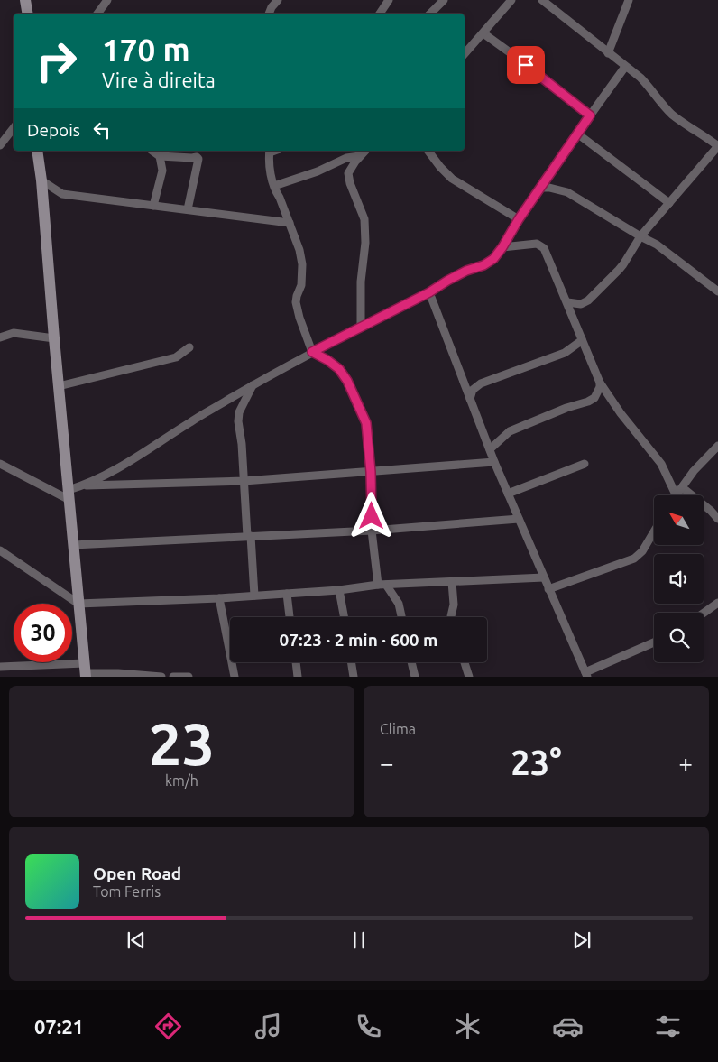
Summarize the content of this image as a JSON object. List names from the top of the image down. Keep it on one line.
{"north":"top left","page":{"turn":["170 m","Vire à direita"],"then":"Depois","limit":"30","trip":"07:23 · 2 min · 600 m","tile":[["23","km/h"],"Clima"],"heat":["−","23°","+"],"song":["Open Road","Tom Ferris"],"tabs":"07:21"}}
